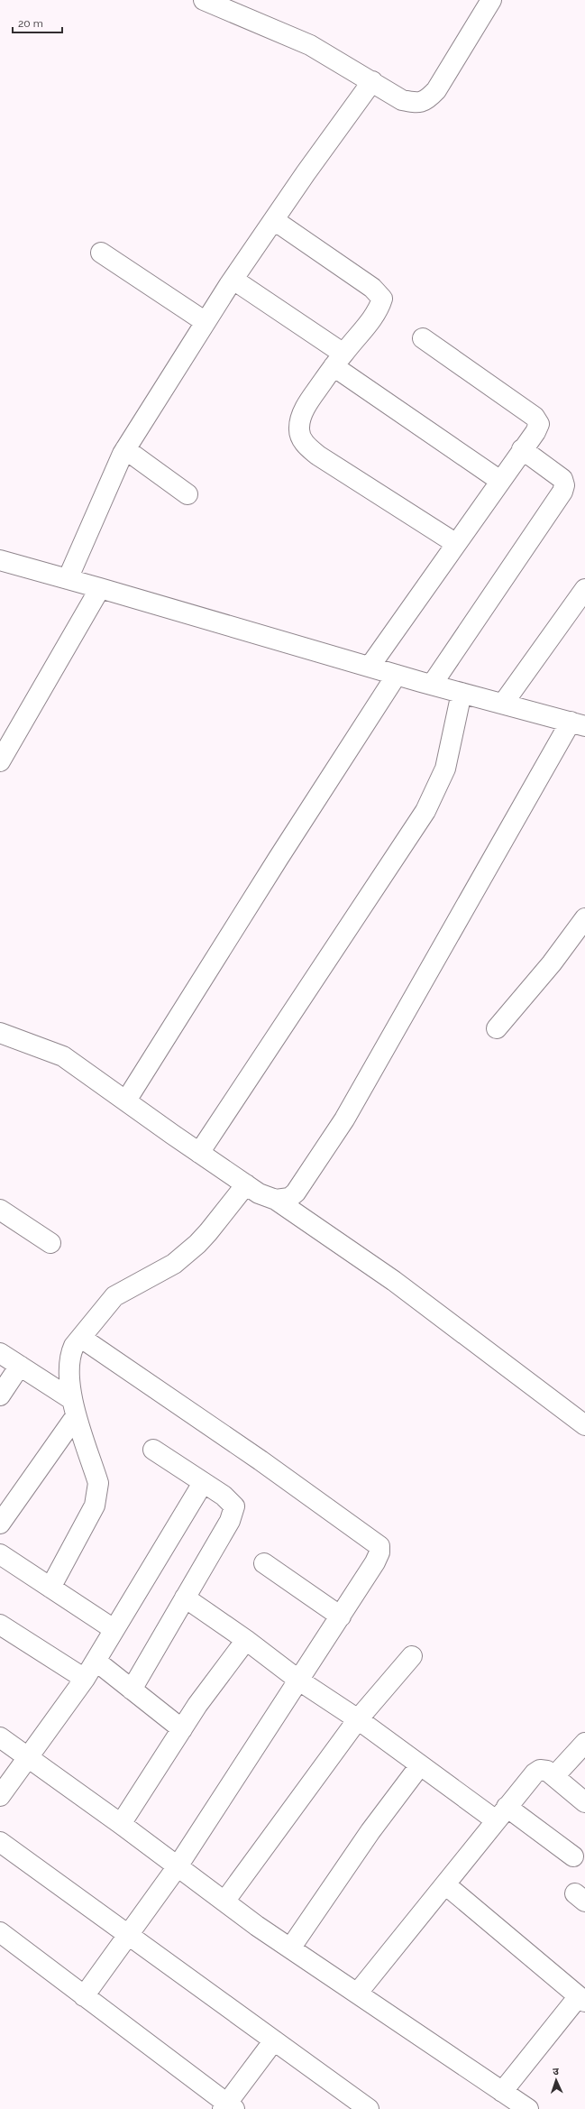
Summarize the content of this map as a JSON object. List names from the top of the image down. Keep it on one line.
{"scale_bar":"20 m","north":"top"}
